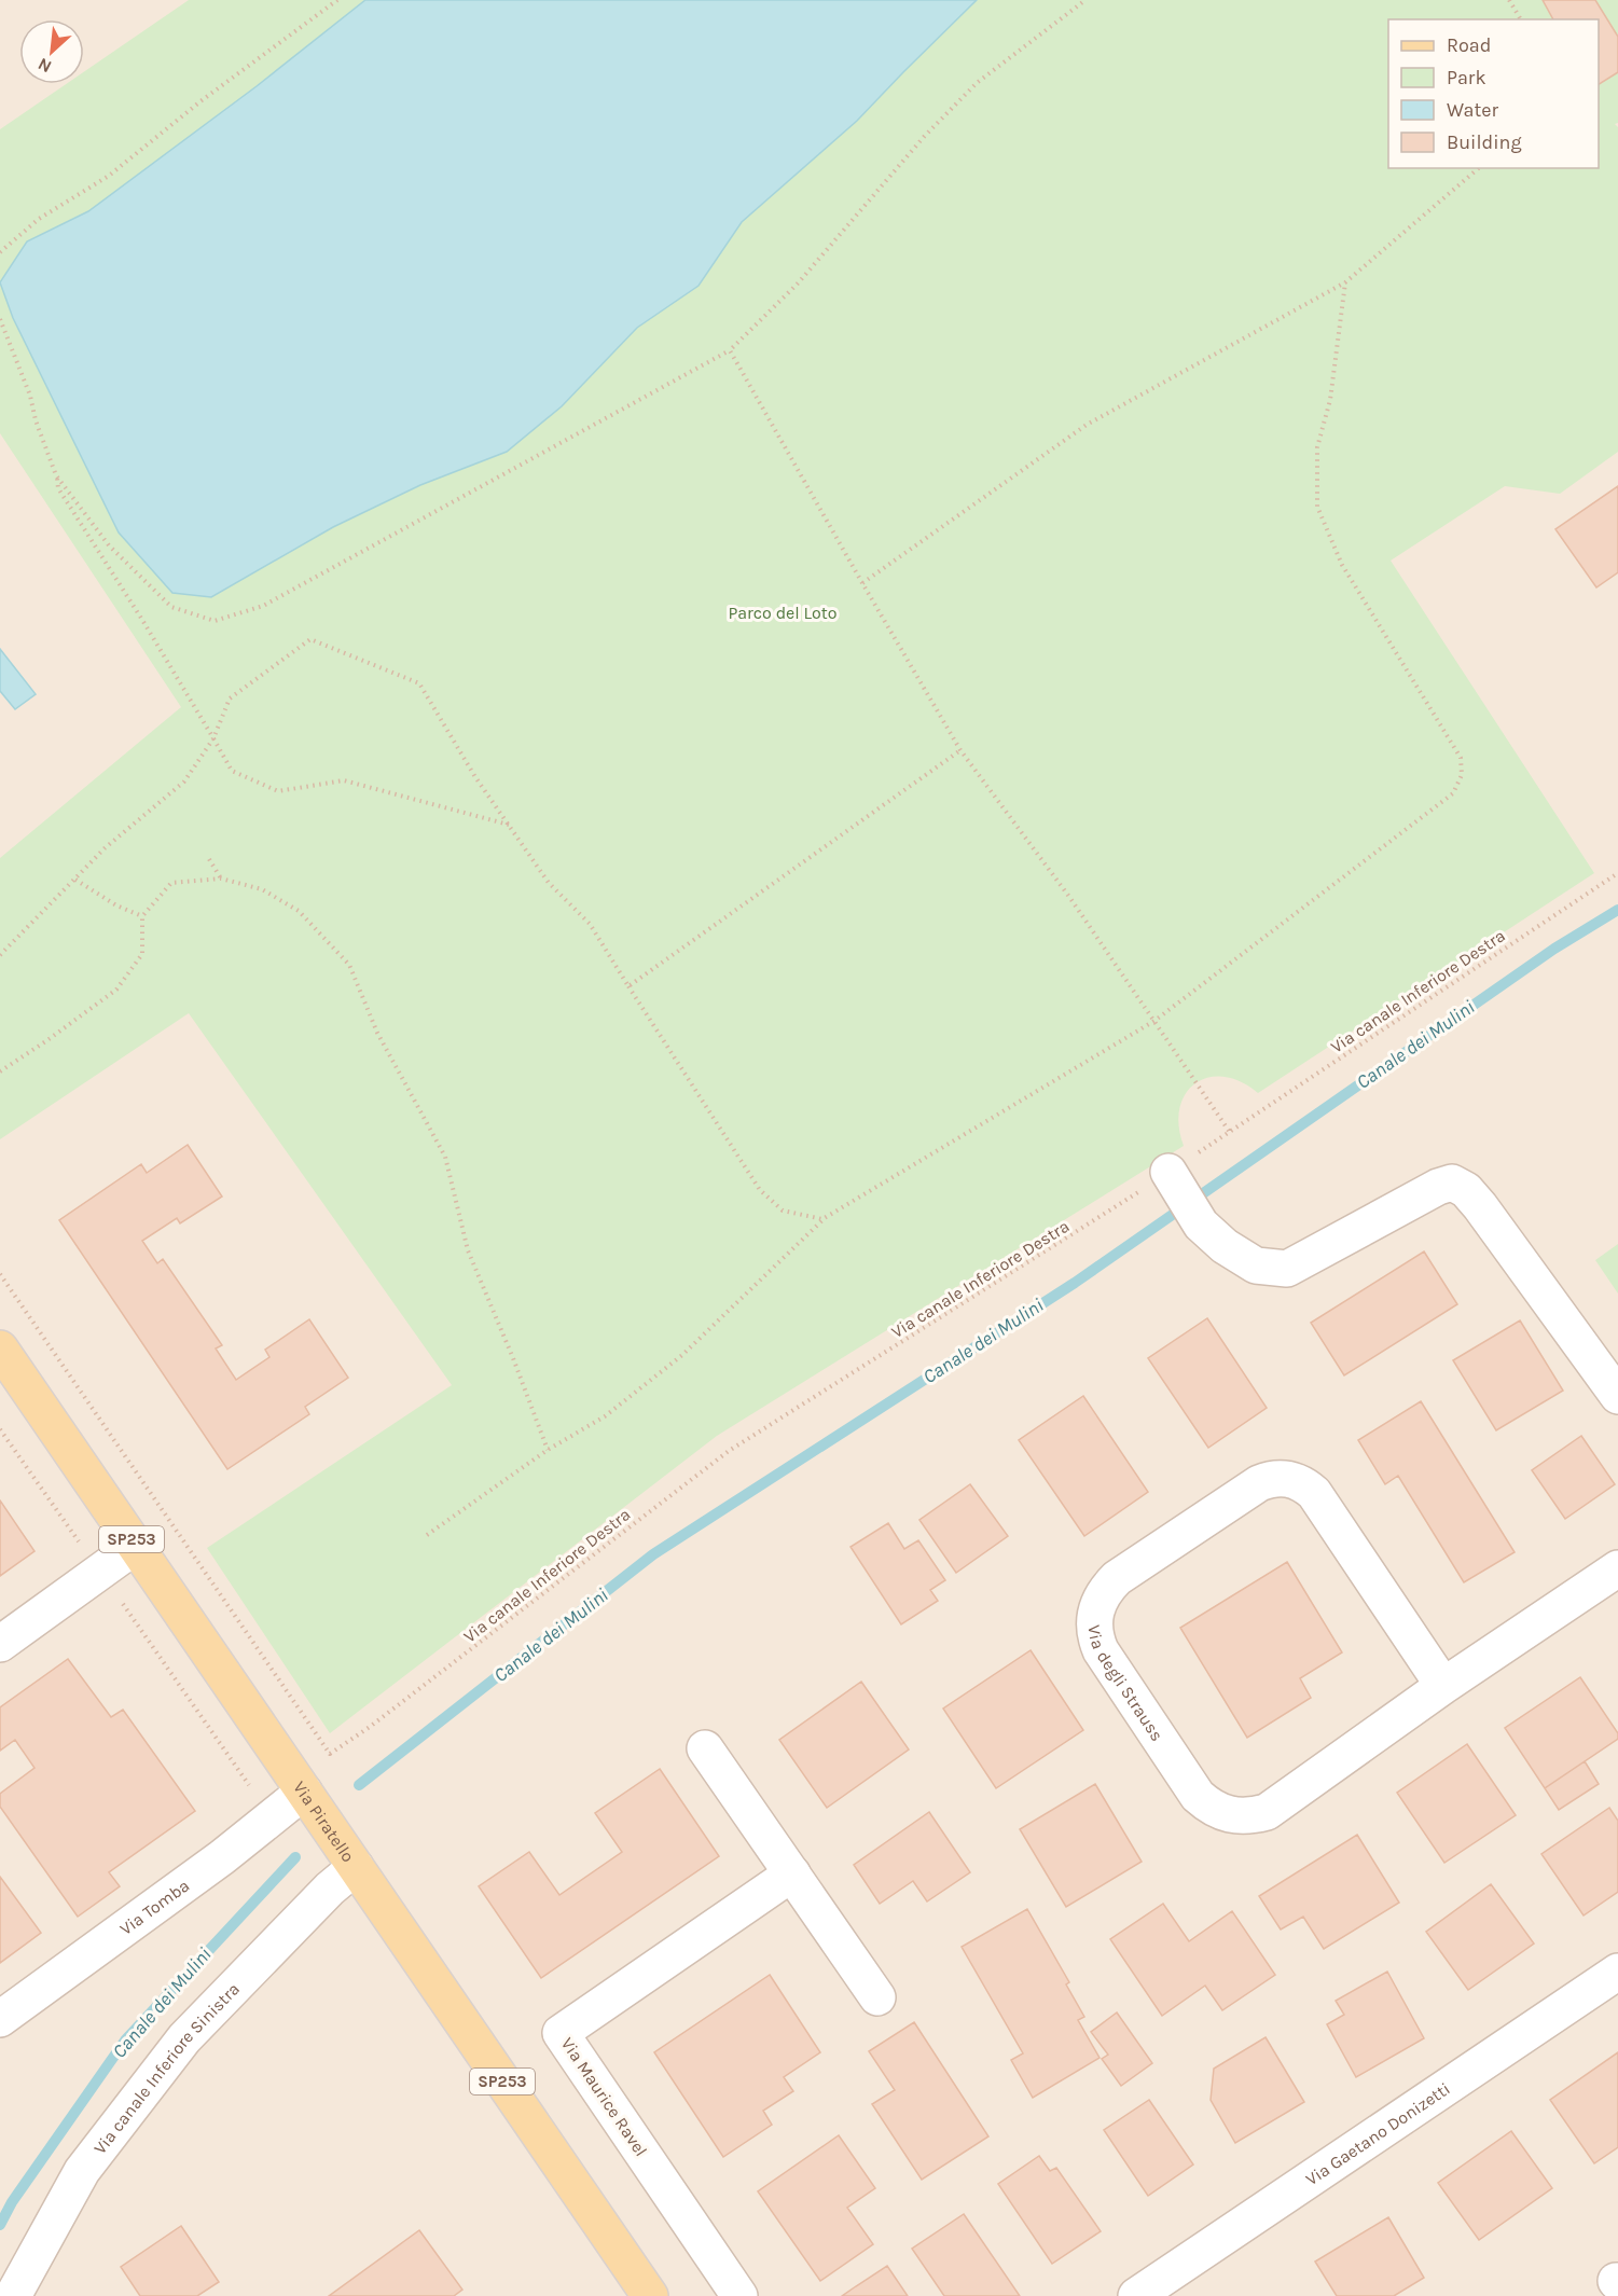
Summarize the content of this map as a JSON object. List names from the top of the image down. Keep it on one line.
{"streets":{"main road":["SP253","Via Piratello"],"street":["Via degli Strauss","Via Tomba","Via canale Inferiore Sinistra","Via Maurice Ravel","Via Gaetano Donizetti"],"path":["Via canale Inferiore Destra"]},"crossings":[["Via Piratello","Via Tomba"],["Via Piratello","Via canale Inferiore Sinistra"]],"water":["Canale dei Mulini"],"parks":["Parco del Loto"],"legend":["Road","Park","Water","Building"],"north":"bottom left"}
